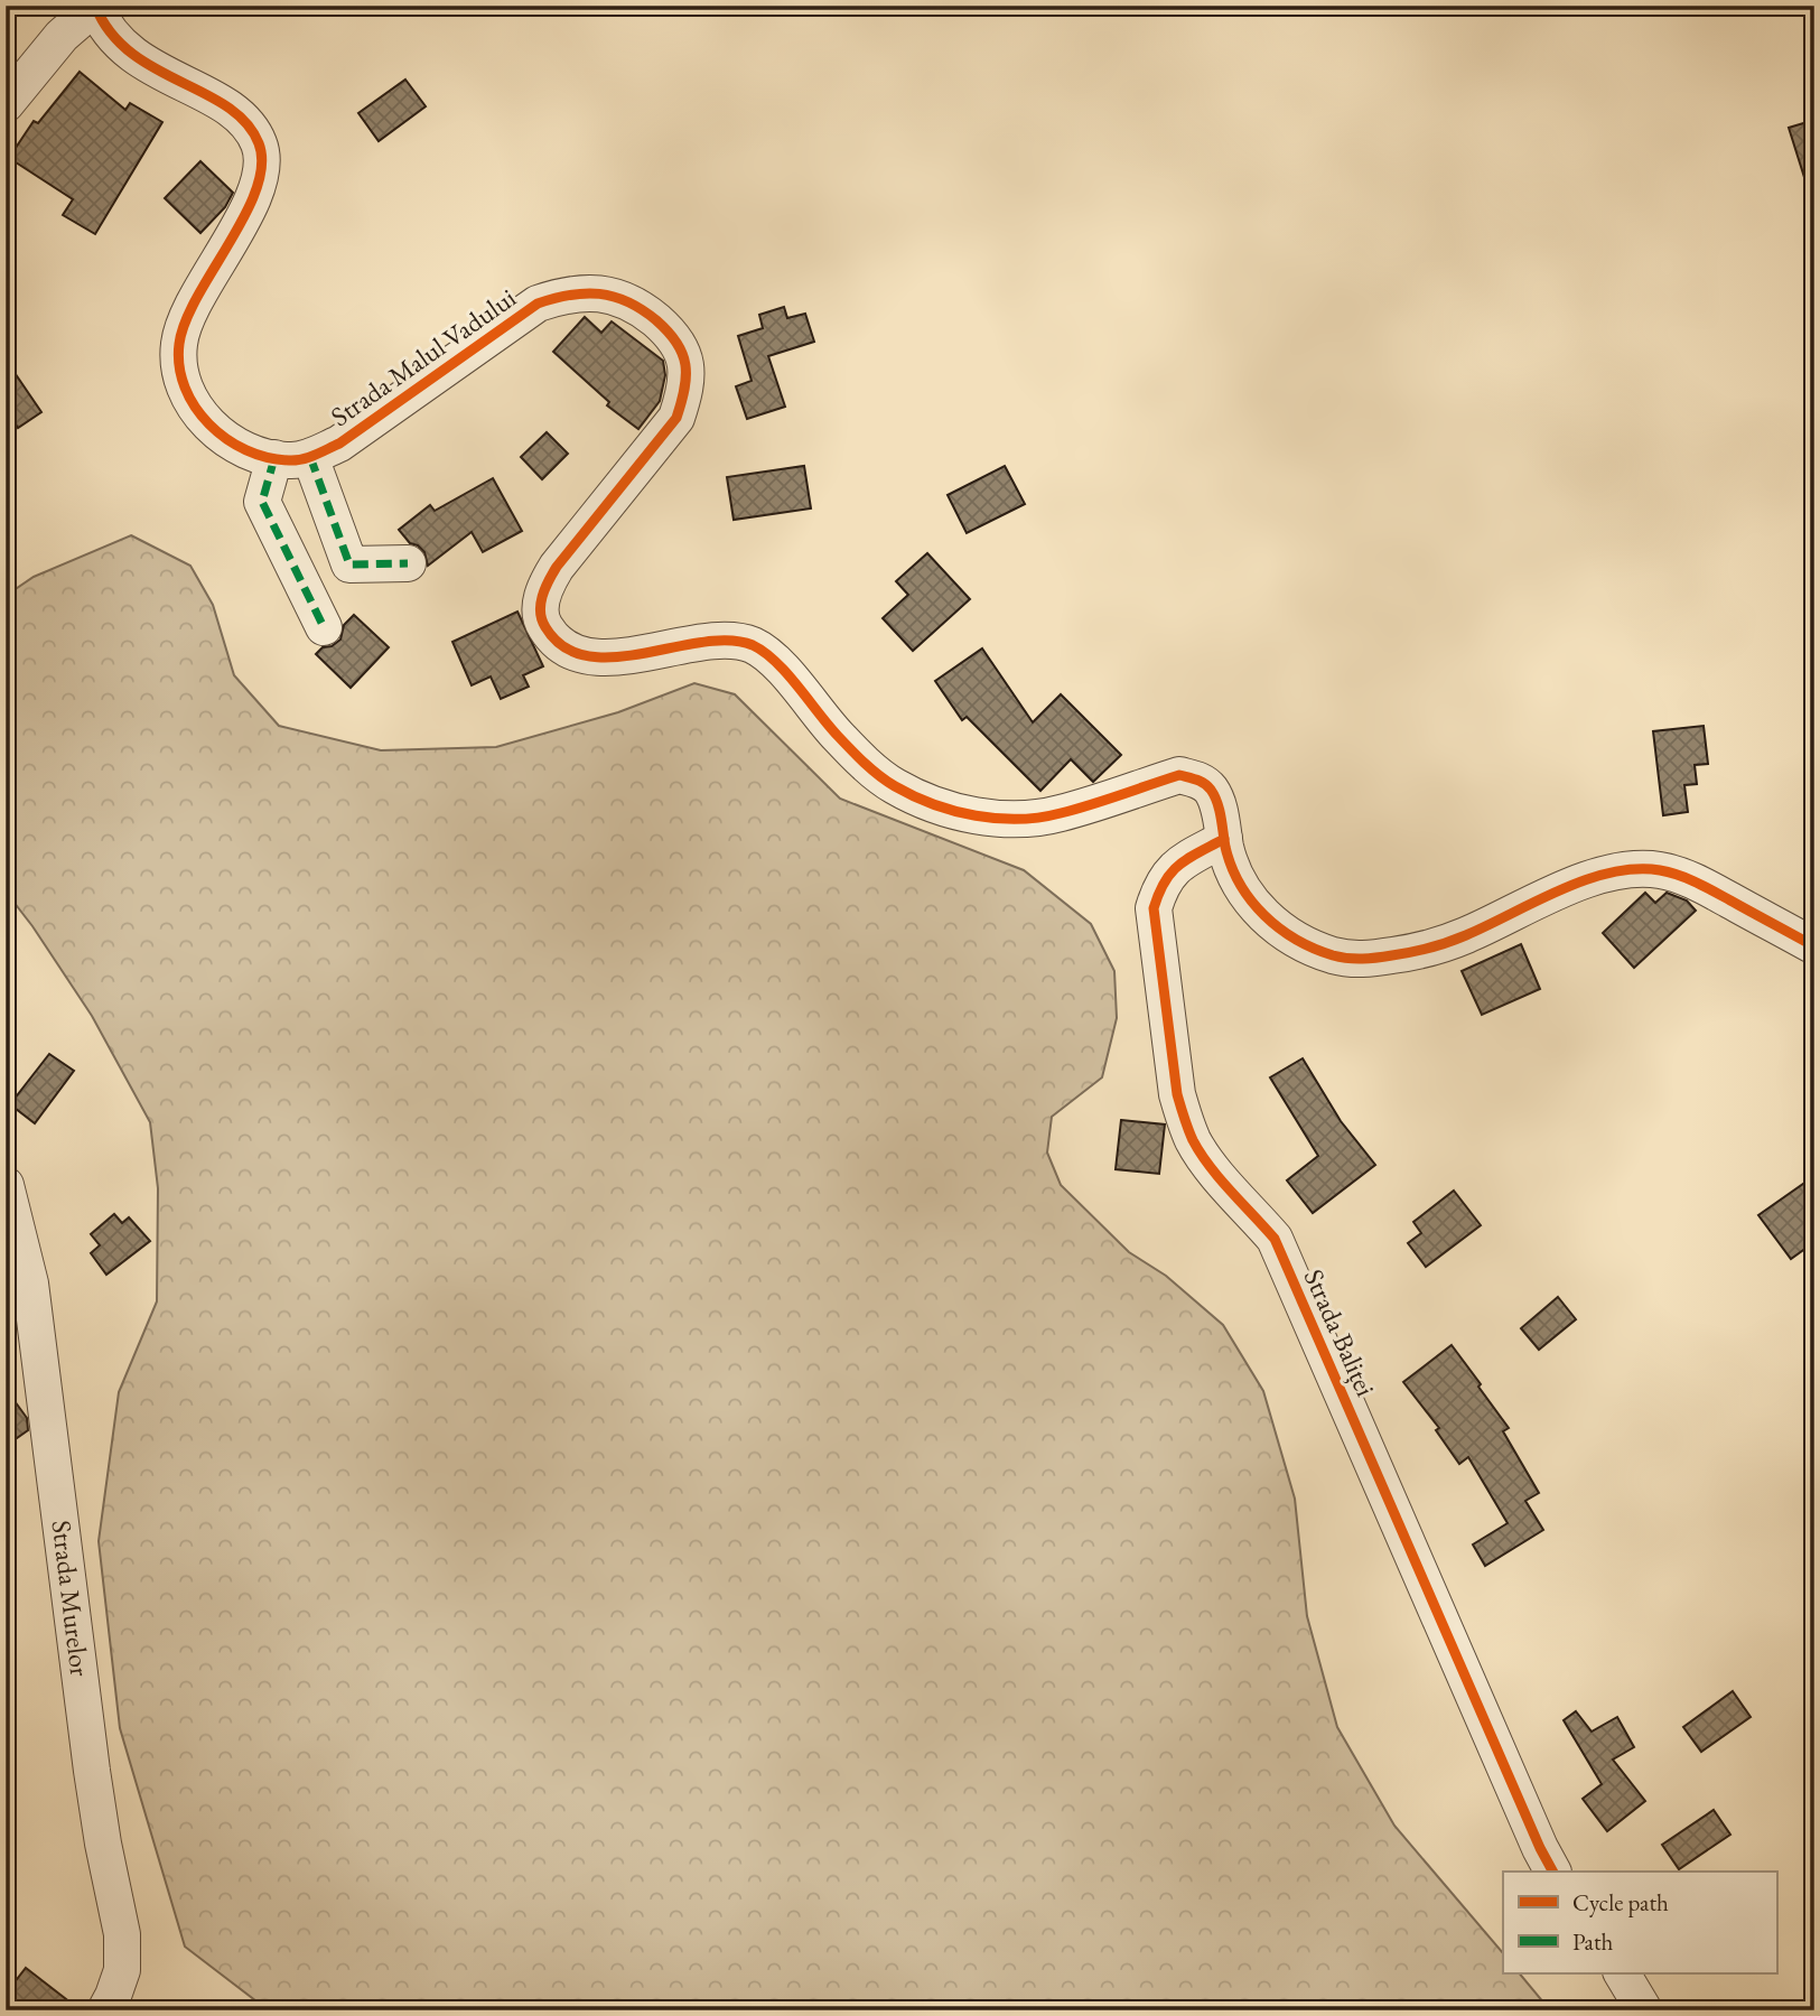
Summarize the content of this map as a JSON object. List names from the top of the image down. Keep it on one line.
{"streets":{"street":["Strada Malul Vadului","Strada Baliței","Strada Murelor"]},"crossings":[["Strada Malul Vadului","Strada Baliței"]],"legend":["Cycle path","Path"]}
